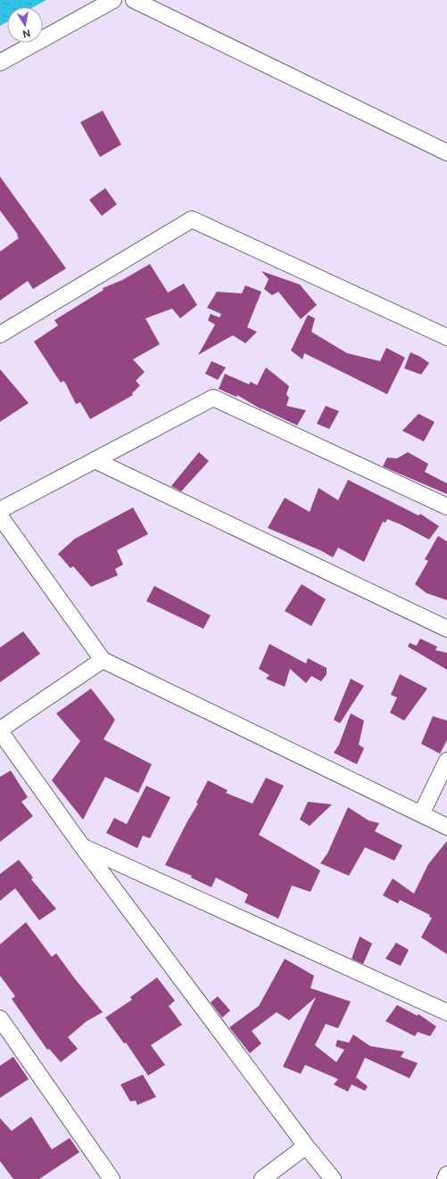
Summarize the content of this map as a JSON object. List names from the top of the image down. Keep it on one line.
{"north":"bottom"}
